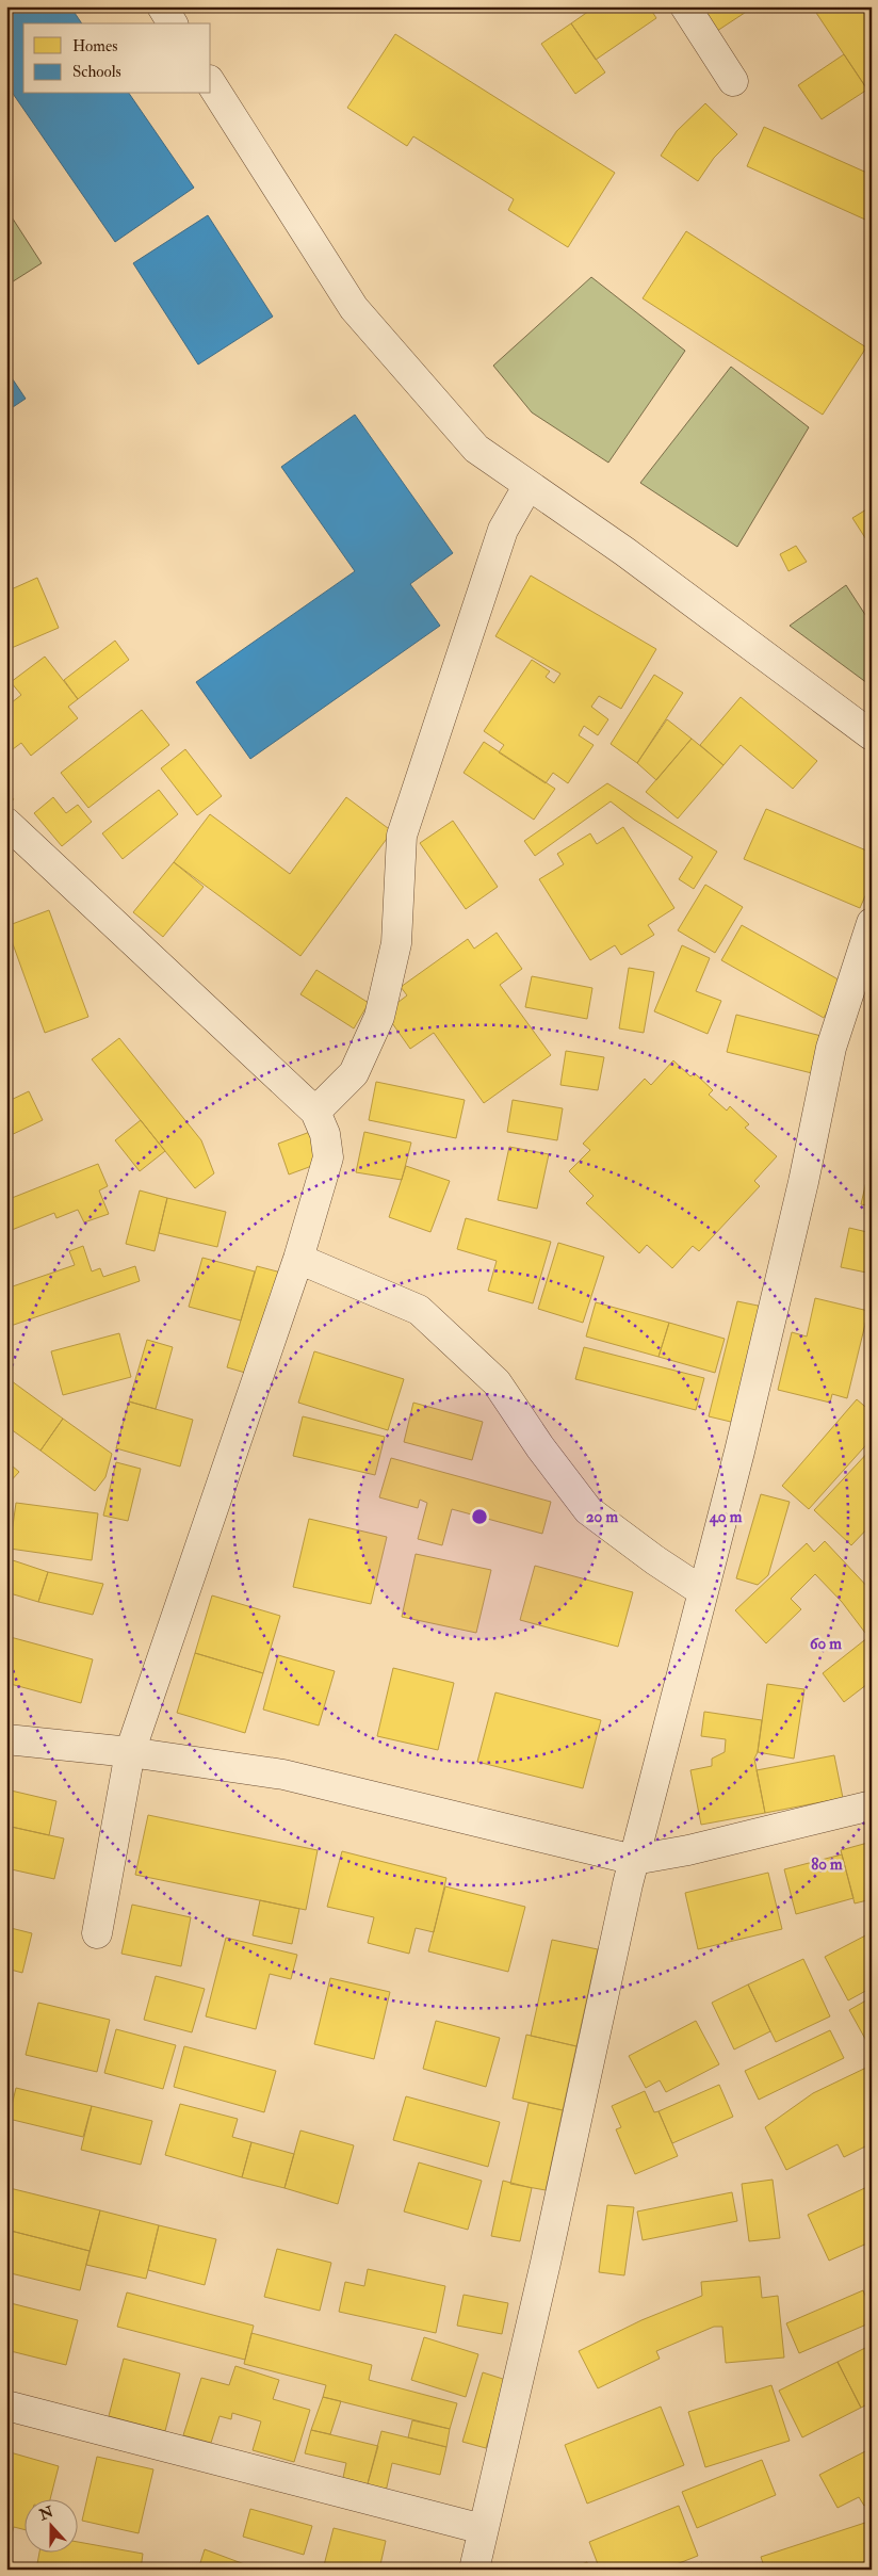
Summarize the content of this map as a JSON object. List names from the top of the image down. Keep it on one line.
{"legend":["Homes","Schools"],"north":"top","rings":["20 m","40 m","60 m","80 m"]}
